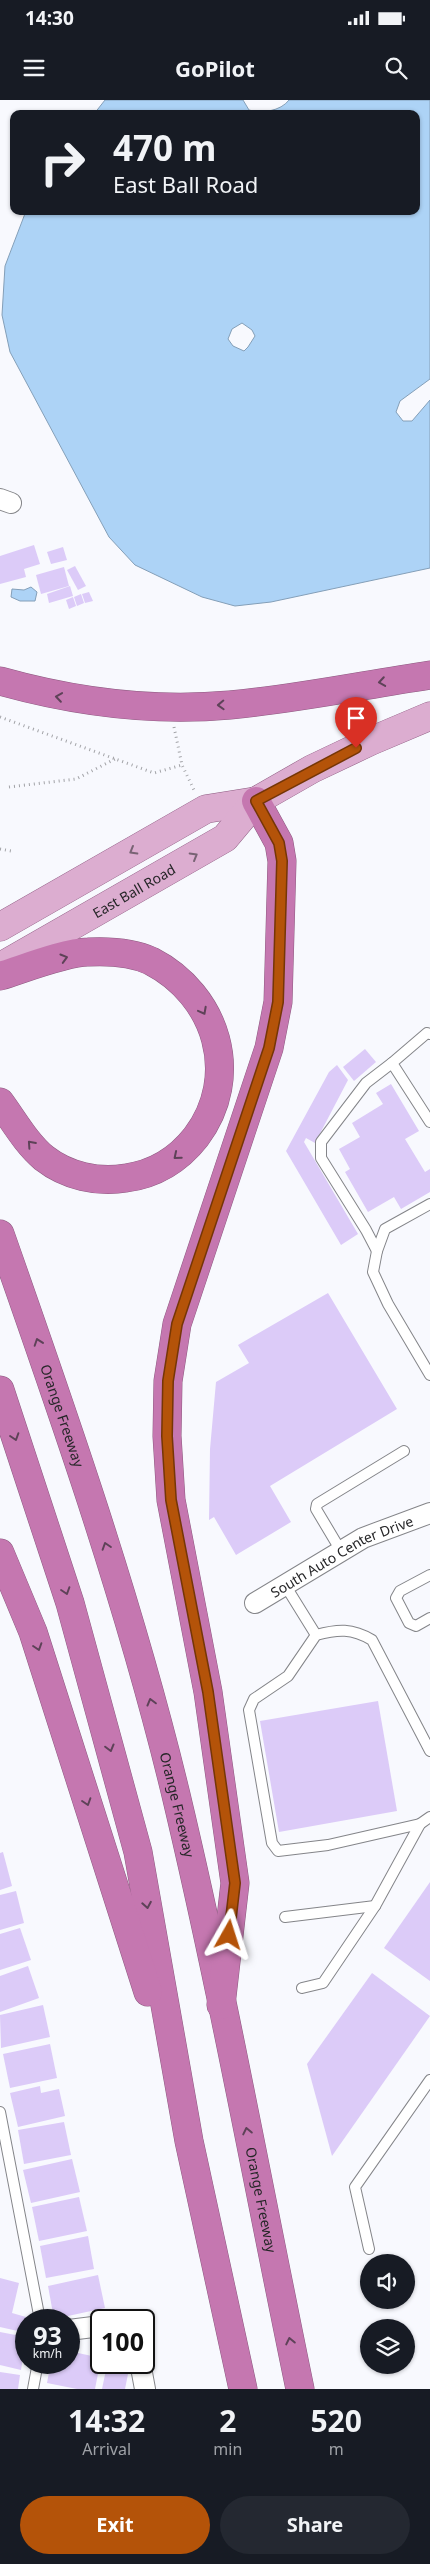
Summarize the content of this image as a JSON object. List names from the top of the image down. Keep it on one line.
{"streets":{"highway":["Orange Freeway"],"main road":["East Ball Road"],"street":["South Auto Center Drive"]},"page":{"status":"14:30","header":"GoPilot","turn":["470 m","East Ball Road"],"speed":"93 km/h","limit":"100","eta":["14:32","Arrival","2","min","520","m"],"buttons":["Exit","Share"]}}
